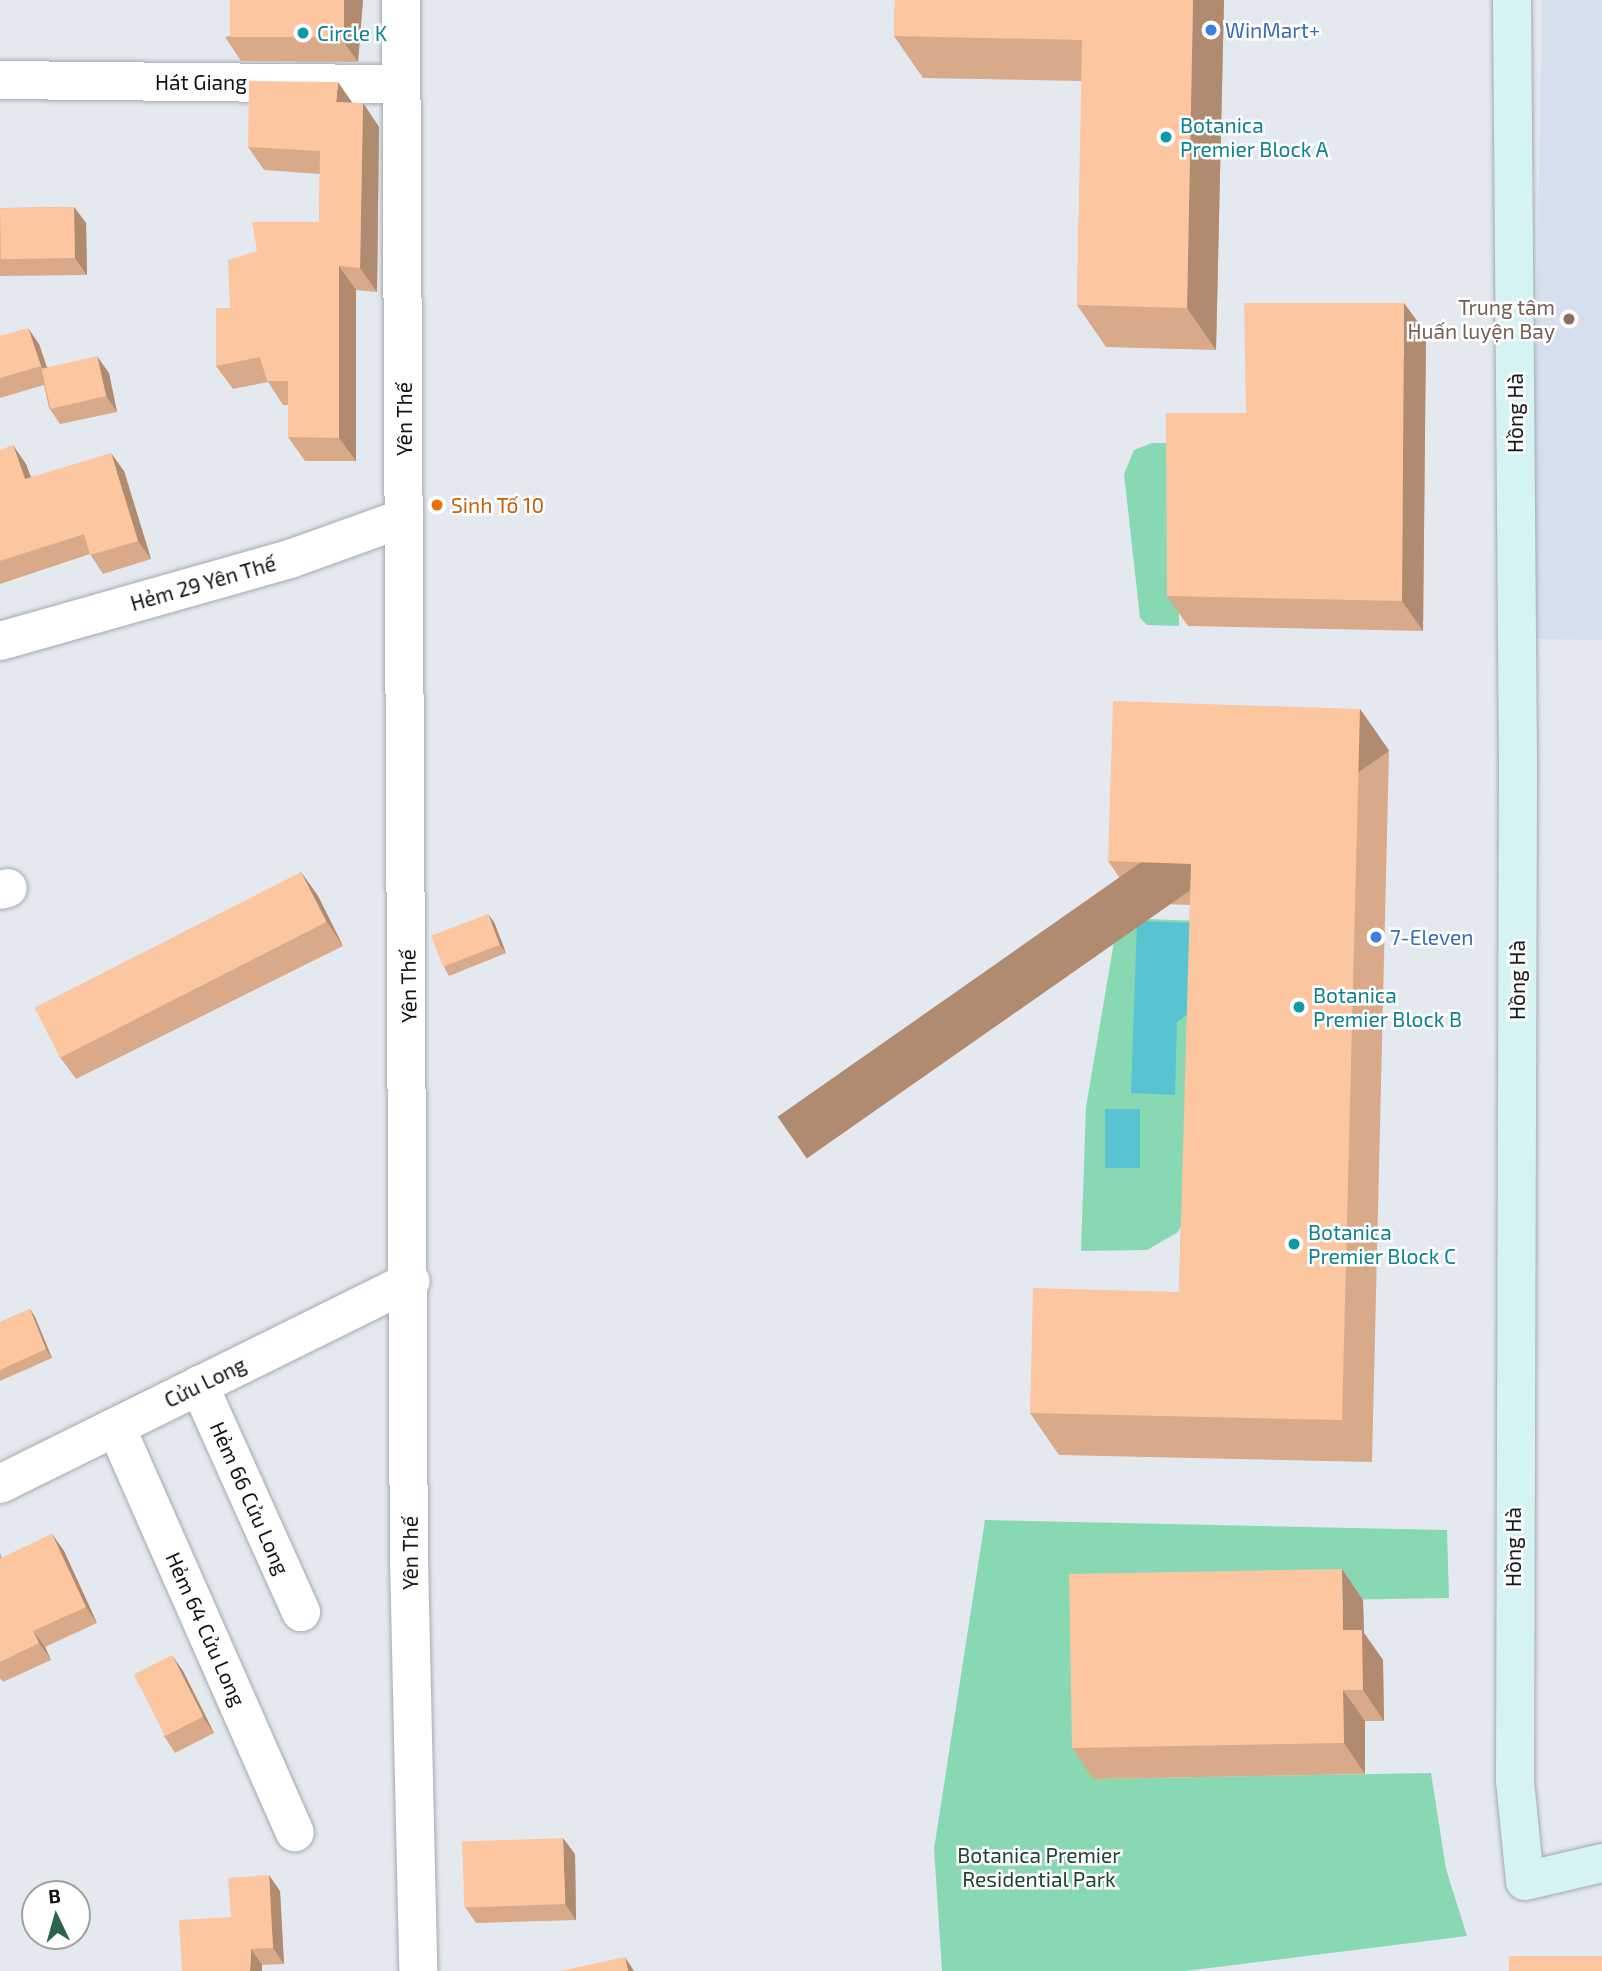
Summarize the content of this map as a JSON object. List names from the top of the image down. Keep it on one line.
{"streets":{"street":["Hát Giang","Hồng Hà","Yên Thế","Hẻm 29 Yên Thế","Cửu Long","Hẻm 66 Cửu Long","Hẻm 64 Cửu Long"]},"crossings":[["Hát Giang","Yên Thế"],["Yên Thế","Hẻm 29 Yên Thế"],["Yên Thế","Cửu Long"],["Cửu Long","Hẻm 66 Cửu Long"],["Cửu Long","Hẻm 64 Cửu Long"]],"parks":["Botanica Premier Residential Park"],"places":["WinMart+","Circle K","Botanica Premier Block A","Trung tâm Huấn luyện Bay","Sinh Tố 10","7-Eleven","Botanica Premier Block B","Botanica Premier Block C"],"north":"top"}
